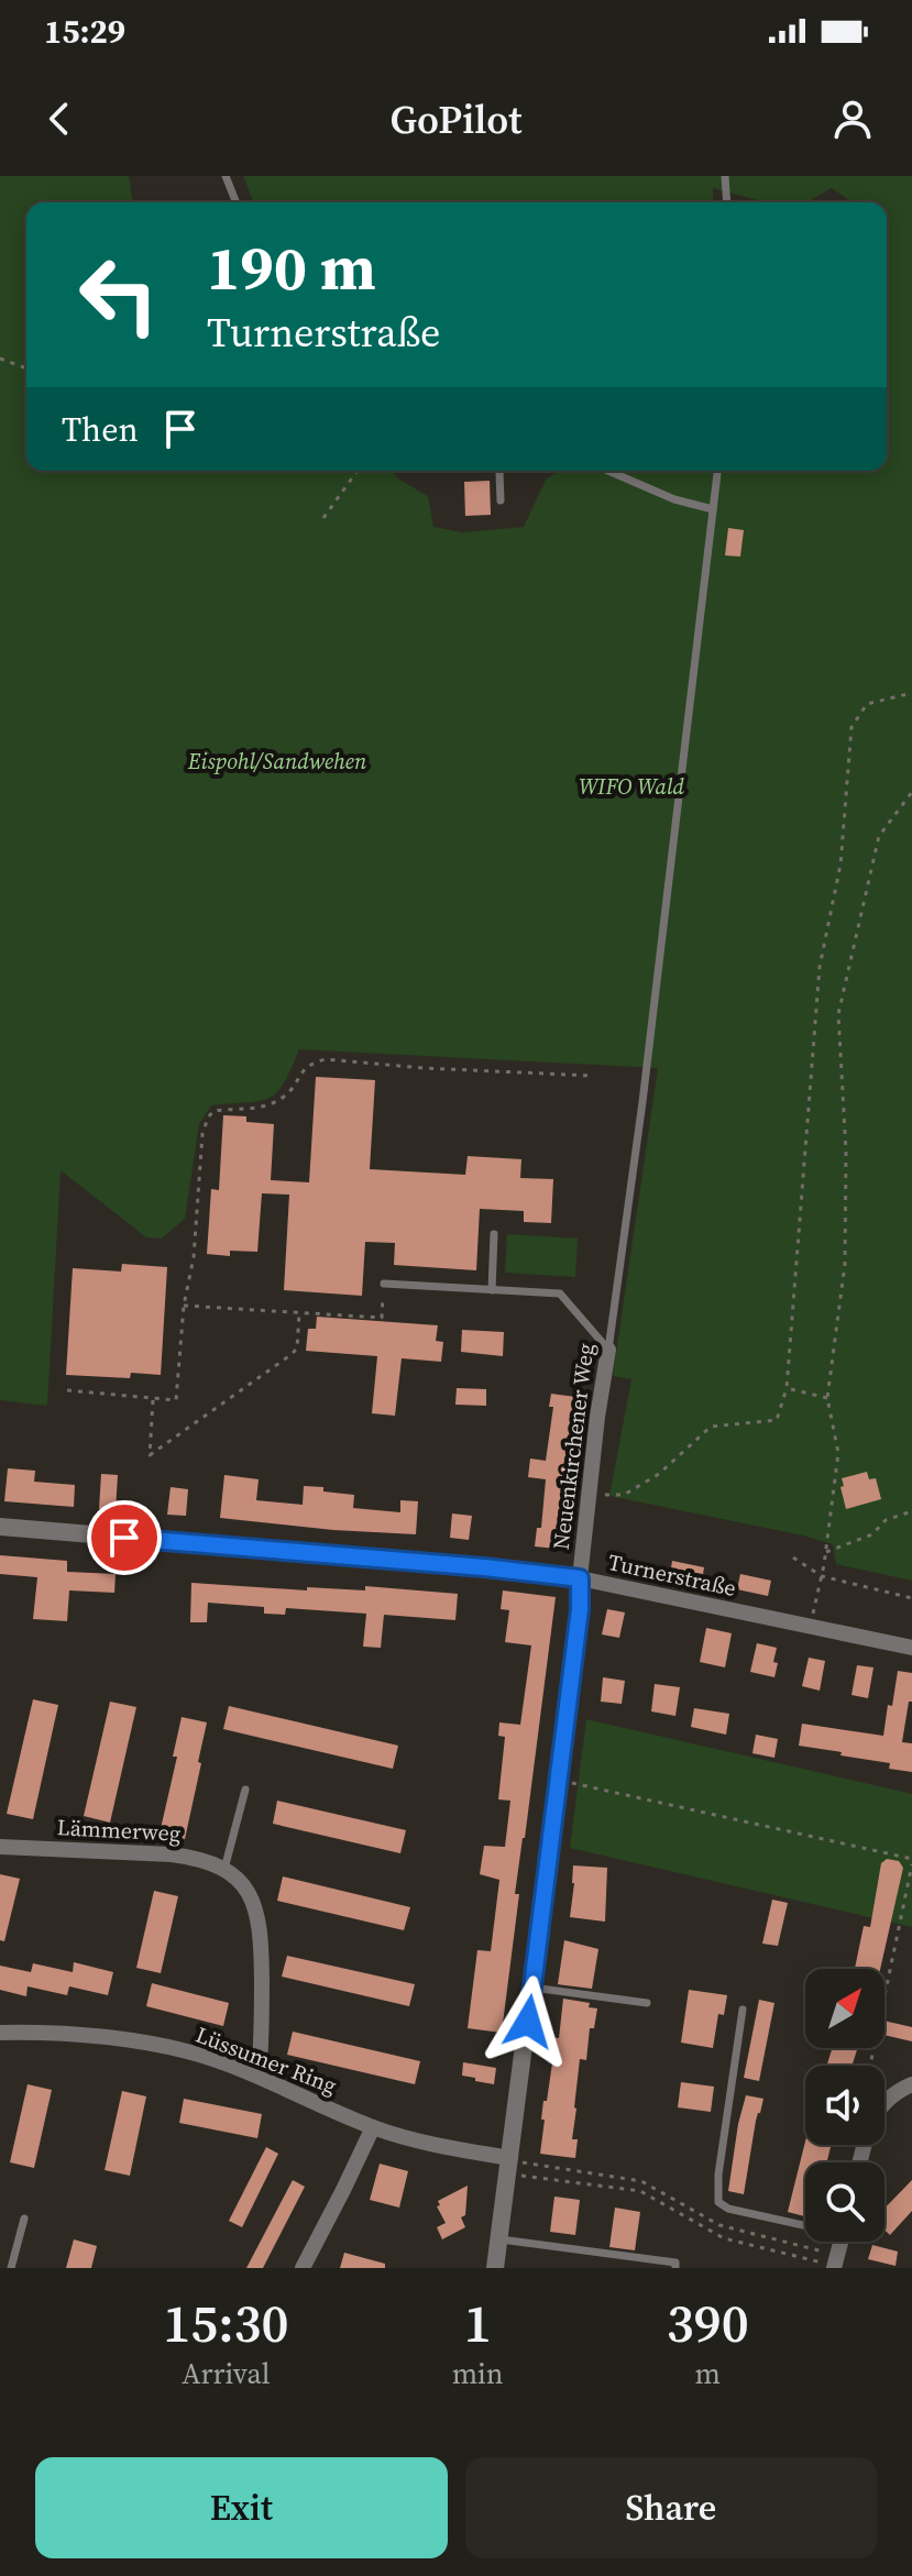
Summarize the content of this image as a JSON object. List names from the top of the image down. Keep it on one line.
{"streets":{"street":["Neuenkirchener Weg","Turnerstraße","Lämmerweg","Lüssumer Ring"]},"crossings":[["Neuenkirchener Weg","Turnerstraße"],["Neuenkirchener Weg","Lüssumer Ring"]],"parks":["Eispohl/Sandwehen","WIFO Wald"],"north":"top right","page":{"status":"15:29","header":"GoPilot","turn":["190 m","Turnerstraße"],"then":"Then","eta":["15:30","Arrival","1","min","390","m"],"buttons":["Exit","Share"]}}
